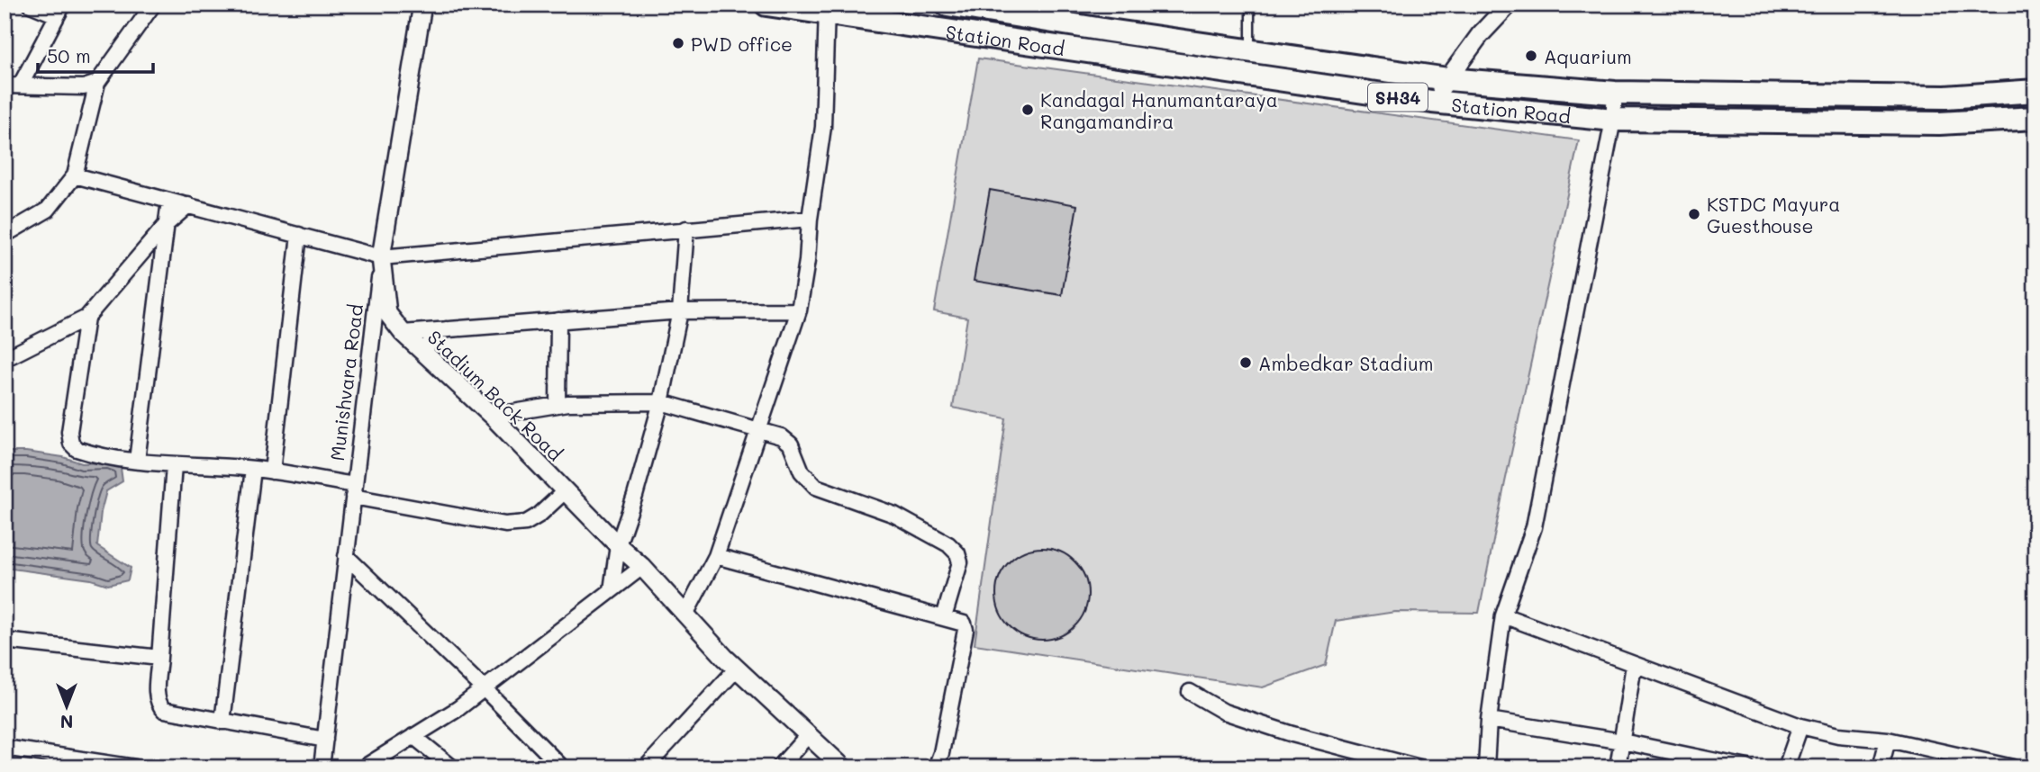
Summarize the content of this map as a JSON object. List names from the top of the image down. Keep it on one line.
{"streets":{"main road":["Station Road","SH34"],"street":["Munishvara Road","Stadium Back Road"]},"crossings":[["Munishvara Road","Stadium Back Road"]],"places":["PWD office","Aquarium","Kandagal Hanumantaraya Rangamandira","KSTDC Mayura Guesthouse","Ambedkar Stadium"],"scale_bar":"50 m","north":"bottom"}
